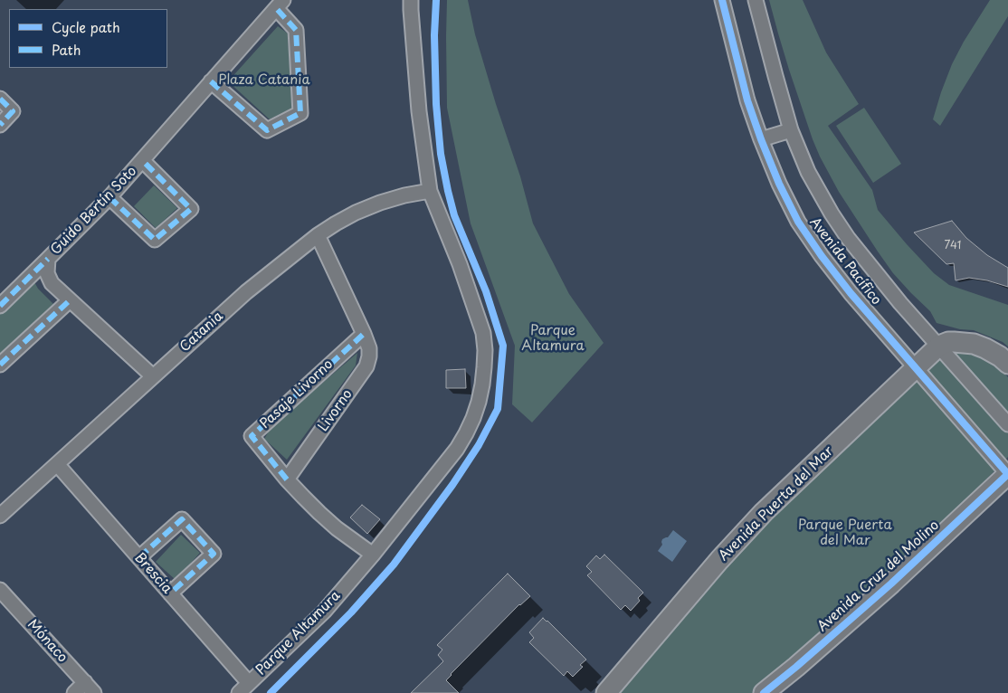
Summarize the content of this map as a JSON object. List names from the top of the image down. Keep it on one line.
{"streets":{"street":["Guido Bertín Soto","Avenida Pacífico","Catania","Pasaje Livorno","Livorno","Avenida Puerta del Mar","Brescia","Avenida Cruz del Molino","Parque Altamura","Mónaco"]},"crossings":[["Guido Bertín Soto","Catania"],["Avenida Pacífico","Avenida Puerta del Mar"],["Avenida Pacífico","Avenida Cruz del Molino"],["Catania","Livorno"],["Catania","Brescia"],["Catania","Parque Altamura"],["Pasaje Livorno","Livorno"],["Brescia","Parque Altamura"]],"parks":["Plaza Catania","Parque Altamura","Parque Puerta del Mar"],"house_numbers":["741"],"legend":["Cycle path","Path"]}
